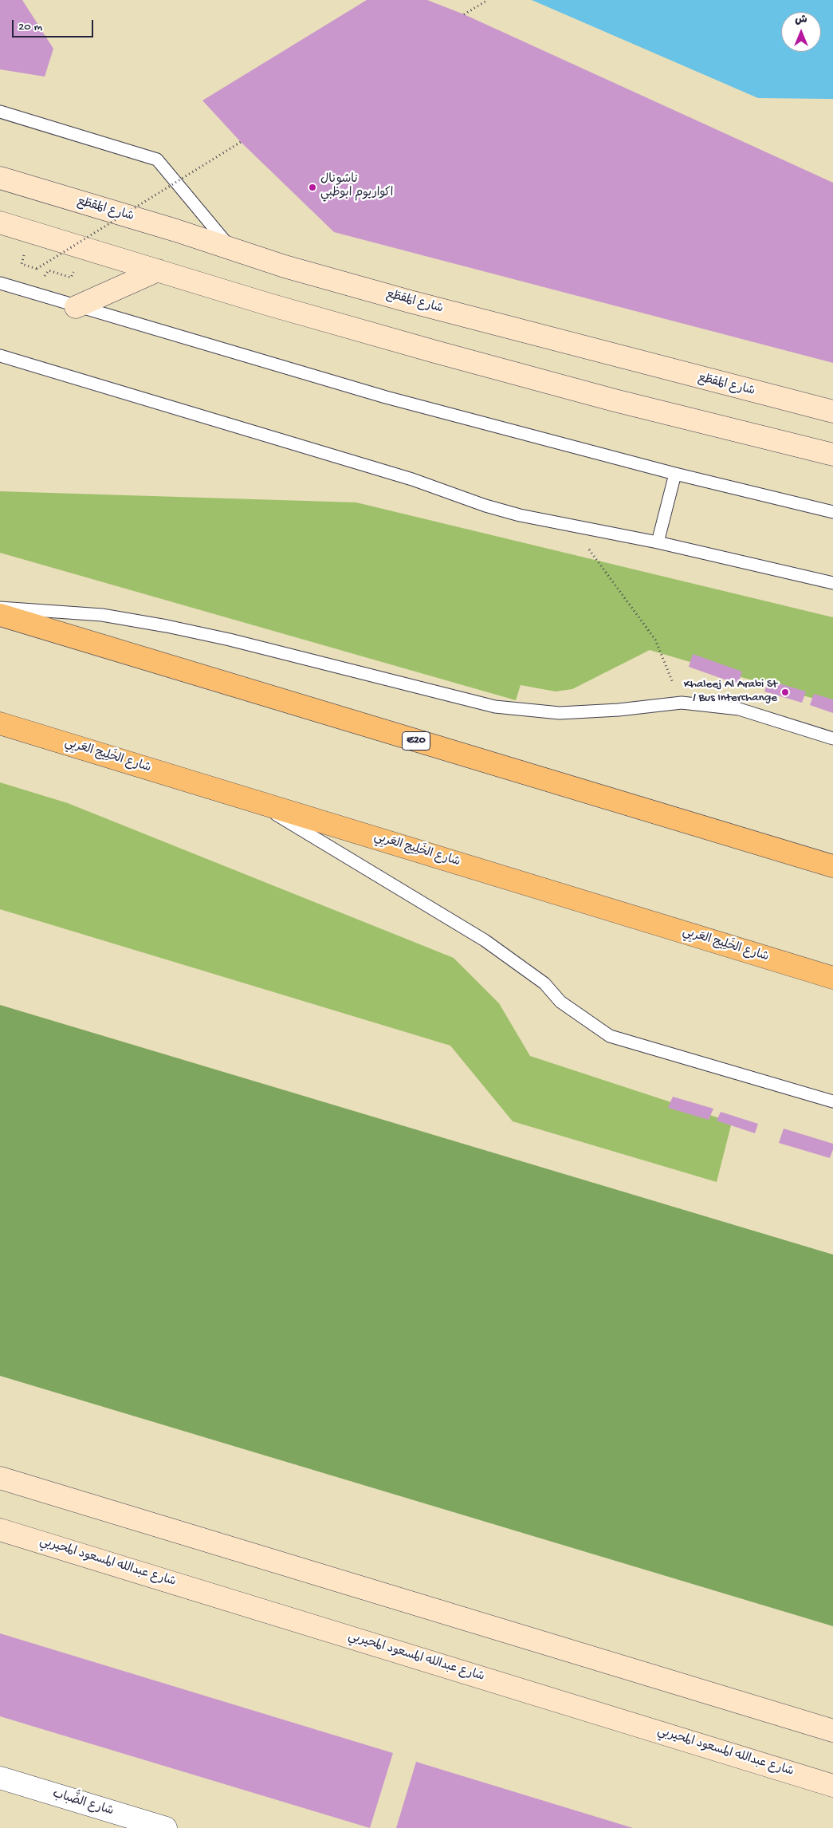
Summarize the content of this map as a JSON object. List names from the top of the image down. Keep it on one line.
{"streets":{"highway":["E20","شارع الخَلِيج العَربِي"],"street":["شارع المَقطَع","شارع عبدالله المسعود المحيربي","شارع الضُّباب"]},"places":["ناشونال اكواريوم ابوظبي","Khaleej Al Arabi St / Bus Interchange"],"scale_bar":"20 m","north":"top"}
